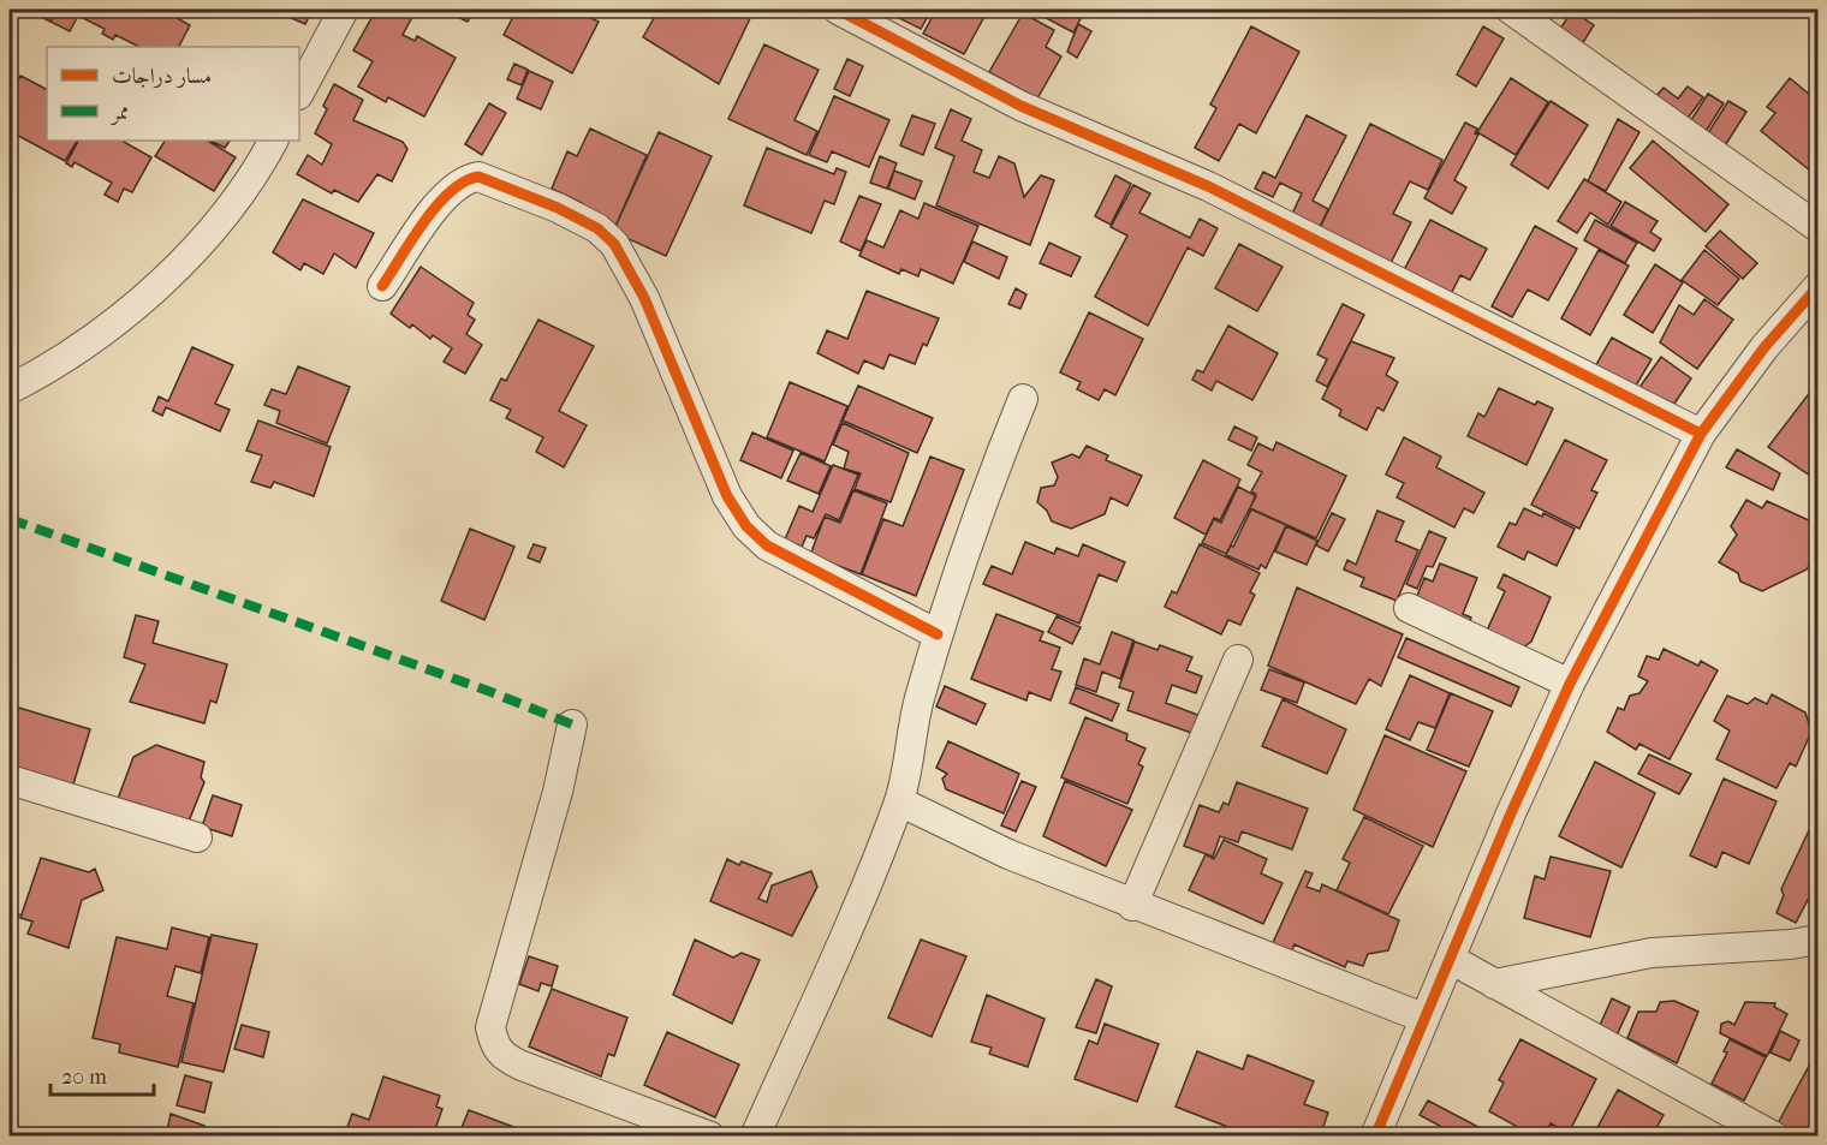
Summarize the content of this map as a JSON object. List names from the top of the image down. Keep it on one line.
{"legend":["مسار دراجات","ممر"],"scale_bar":"20 m"}
